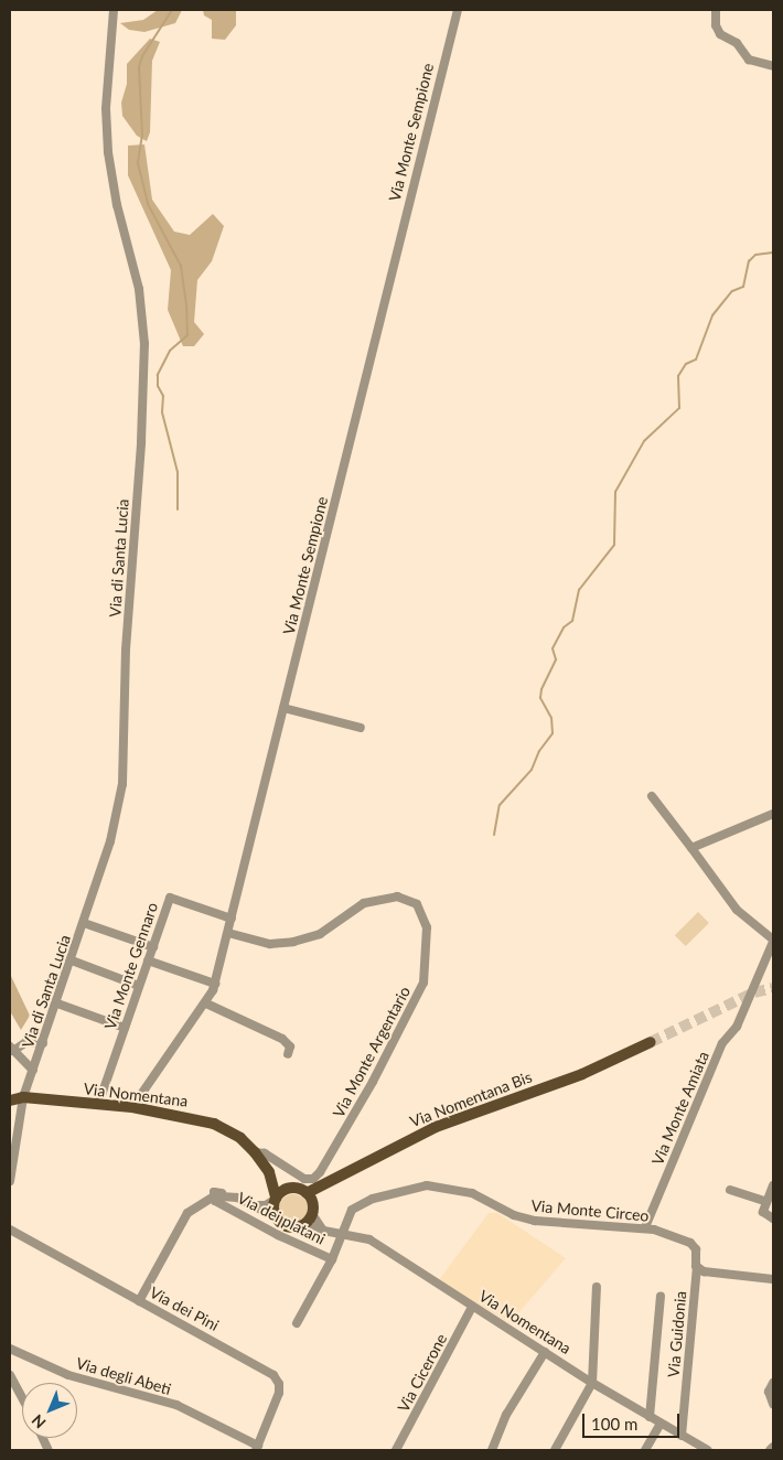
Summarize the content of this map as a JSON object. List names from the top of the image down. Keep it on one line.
{"streets":{"main road":["Via Nomentana","Via Nomentana Bis"],"street":["Via Monte Sempione","Via di Santa Lucia","Via Monte Gennaro","Via Monte Argentario","Via Monte Amiata","Via Monte Circeo","Via dei platani","Via dei Pini","Via Guidonia","Via Cicerone","Via degli Abeti"]},"crossings":[["Via Monte Sempione","Via Monte Gennaro"],["Via Monte Sempione","Via Monte Argentario"],["Via Monte Sempione","Via Nomentana"],["Via di Santa Lucia","Via Nomentana"],["Via Monte Gennaro","Via Nomentana"],["Via Monte Argentario","Via Nomentana"],["Via Nomentana","Via Nomentana Bis"],["Via Nomentana","Via Monte Circeo"],["Via Nomentana","Via dei platani"],["Via Nomentana","Via Guidonia"],["Via Nomentana","Via Cicerone"],["Via Monte Amiata","Via Monte Circeo"],["Via Monte Circeo","Via dei platani"],["Via Monte Circeo","Via Guidonia"],["Via dei Pini","Via degli Abeti"]],"scale_bar":"100 m","north":"bottom left"}
